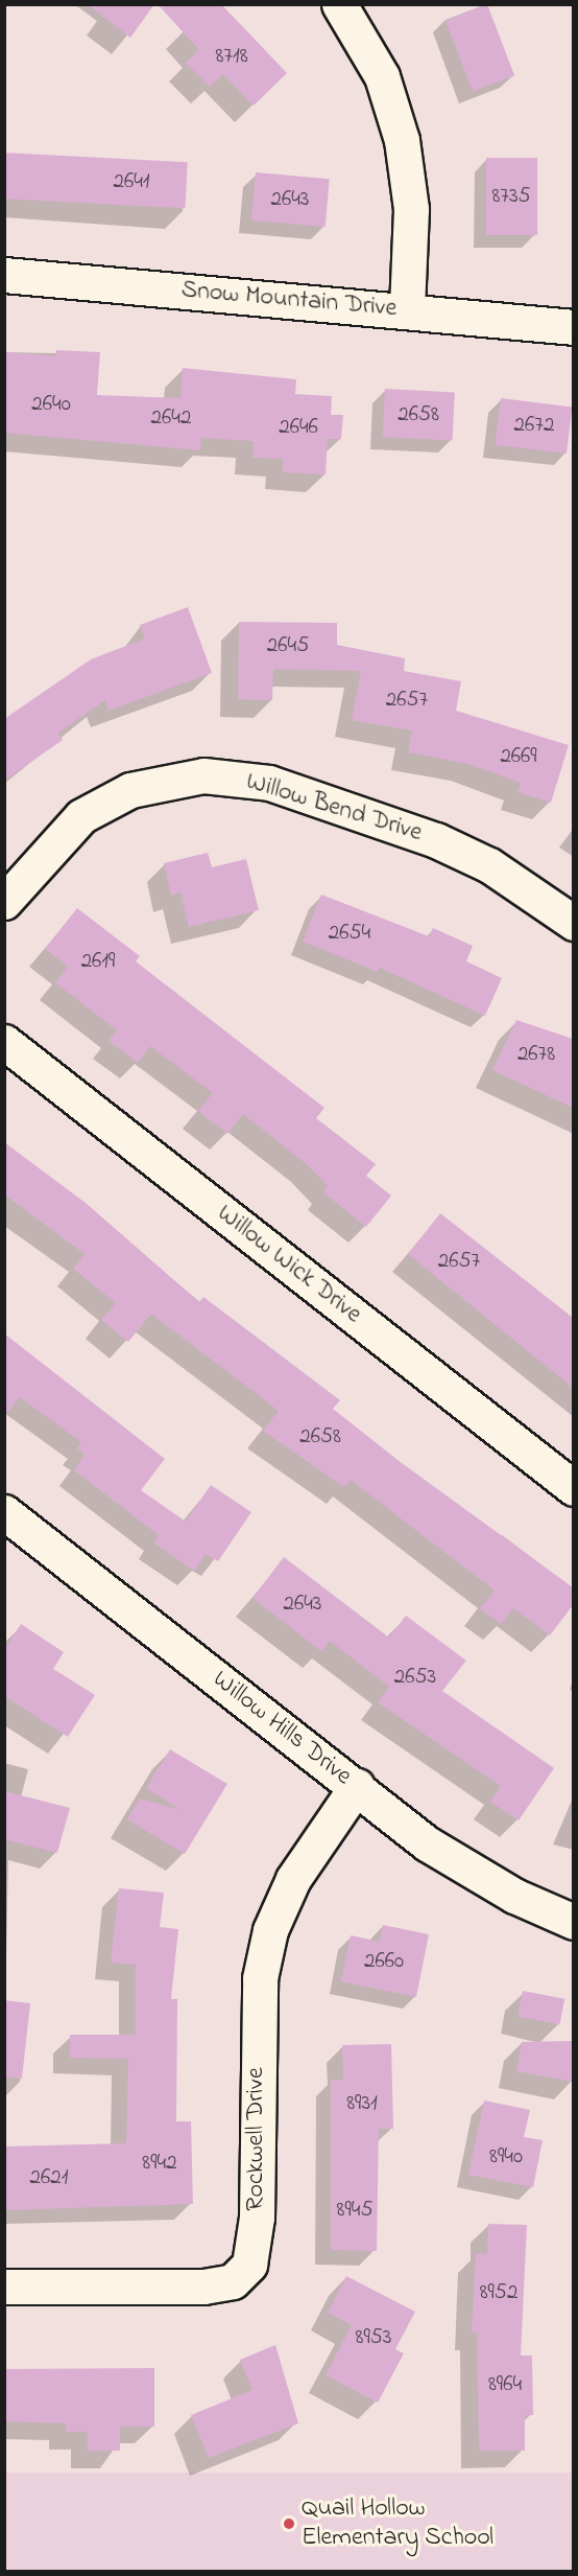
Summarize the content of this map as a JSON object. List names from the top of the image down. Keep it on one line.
{"streets":{"street":["Snow Mountain Drive","Willow Bend Drive","Willow Wick Drive","Willow Hills Drive","Rockwell Drive"]},"crossings":[["Willow Hills Drive","Rockwell Drive"]],"places":["Quail Hollow Elementary School"],"house_numbers":["8718","2641","8735","2643","2640","2658","2642","2672","2646","2645","2657","2669","2654","2619","2678","2657","2658","2643","2653","2660","8931","8940","8942","2621","8945","8952","8953","8964"]}
